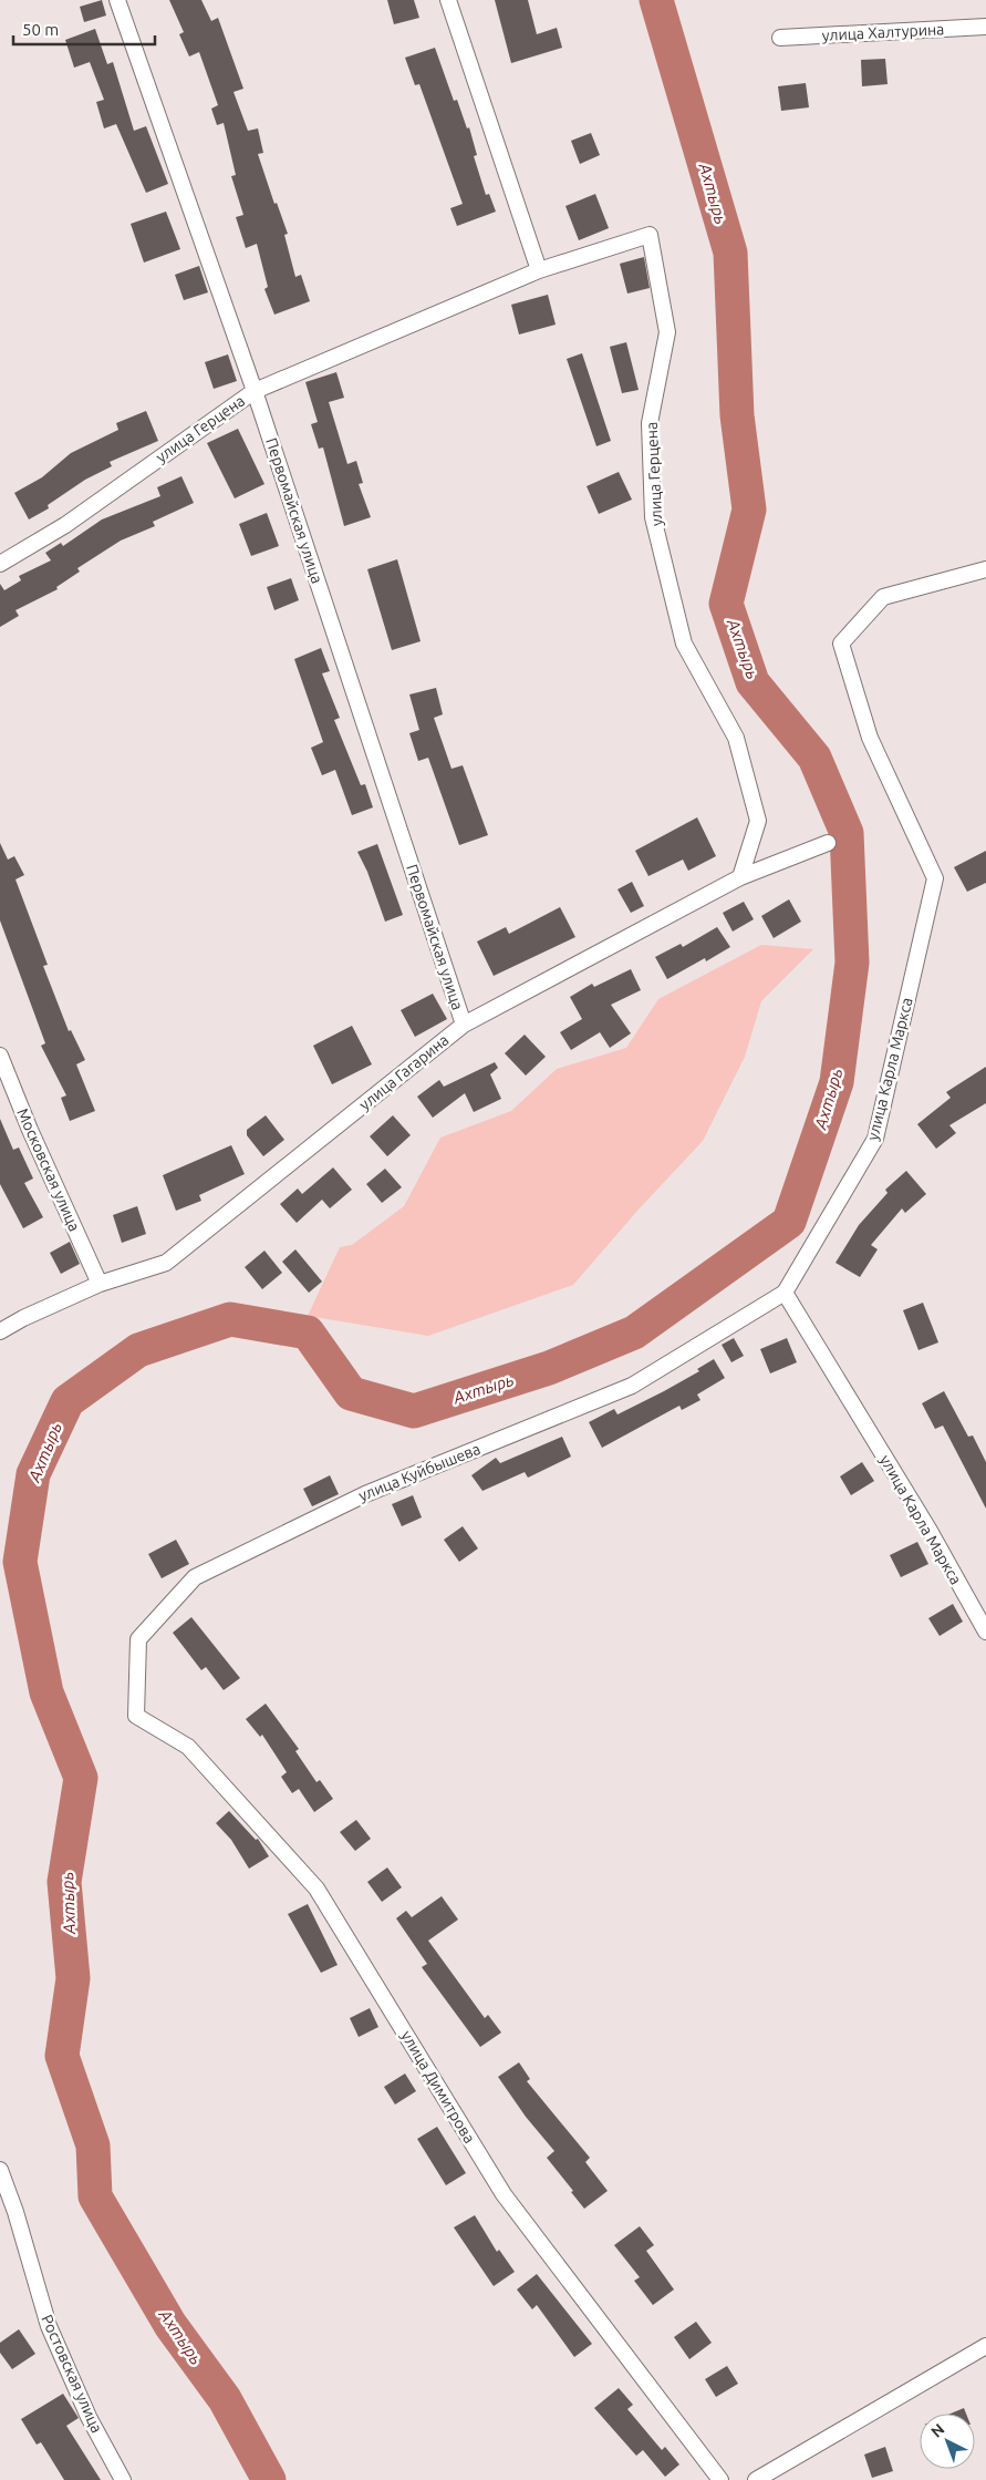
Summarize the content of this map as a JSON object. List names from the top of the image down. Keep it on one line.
{"streets":{"street":["улица Халтурина","улица Герцена","Первомайская улица","улица Карла Маркса","улица Гагарина","Московская улица","улица Куйбышева","улица Димитрова","Ростовская улица"]},"crossings":[["улица Герцена","Первомайская улица"],["улица Герцена","улица Гагарина"],["Первомайская улица","улица Гагарина"],["улица Карла Маркса","улица Куйбышева"],["улица Гагарина","Московская улица"],["улица Куйбышева","улица Димитрова"]],"water":["Ахтырь"],"scale_bar":"50 m","north":"top left"}
